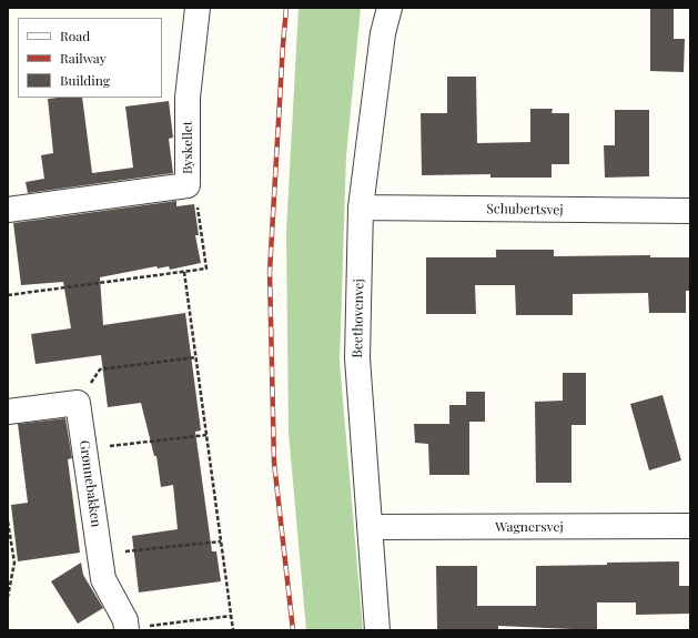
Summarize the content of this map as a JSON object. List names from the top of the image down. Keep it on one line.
{"streets":{"street":["Byskellet","Schubertsvej","Beethovenvej","Grønnebakken","Wagnersvej"]},"crossings":[["Schubertsvej","Beethovenvej"],["Beethovenvej","Wagnersvej"]],"legend":["Road","Railway","Building"]}
